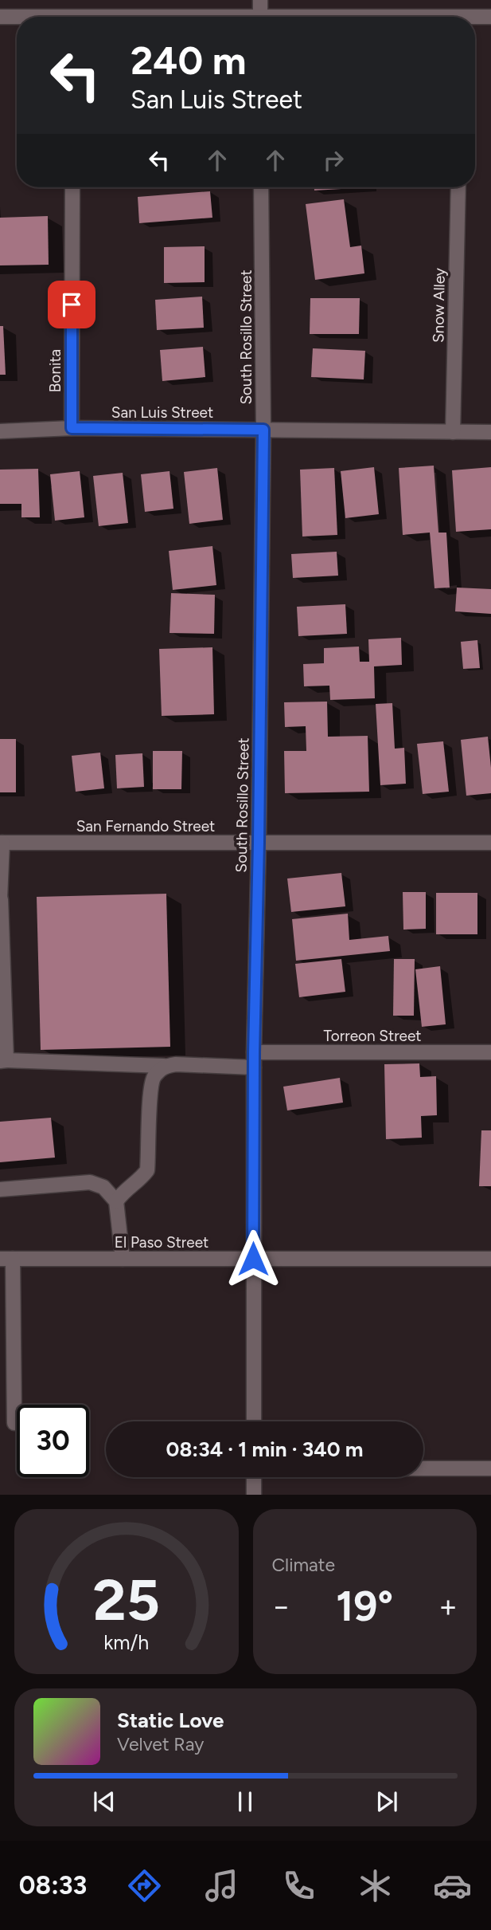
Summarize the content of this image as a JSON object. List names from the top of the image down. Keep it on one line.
{"streets":{"street":["Snow Alley","South Rosillo Street","Bonita","San Luis Street","San Fernando Street","Torreon Street","El Paso Street"]},"crossings":[["Snow Alley","San Luis Street"],["South Rosillo Street","San Luis Street"],["South Rosillo Street","San Fernando Street"],["South Rosillo Street","Torreon Street"],["South Rosillo Street","El Paso Street"],["Bonita","San Luis Street"]],"page":{"turn":["240 m","San Luis Street"],"limit":"30","trip":"08:34 · 1 min · 340 m","tile":"Climate","heat":["−","19°","+"],"song":["Static Love","Velvet Ray"],"tabs":"08:33","gauge":["25","km/h"]}}
